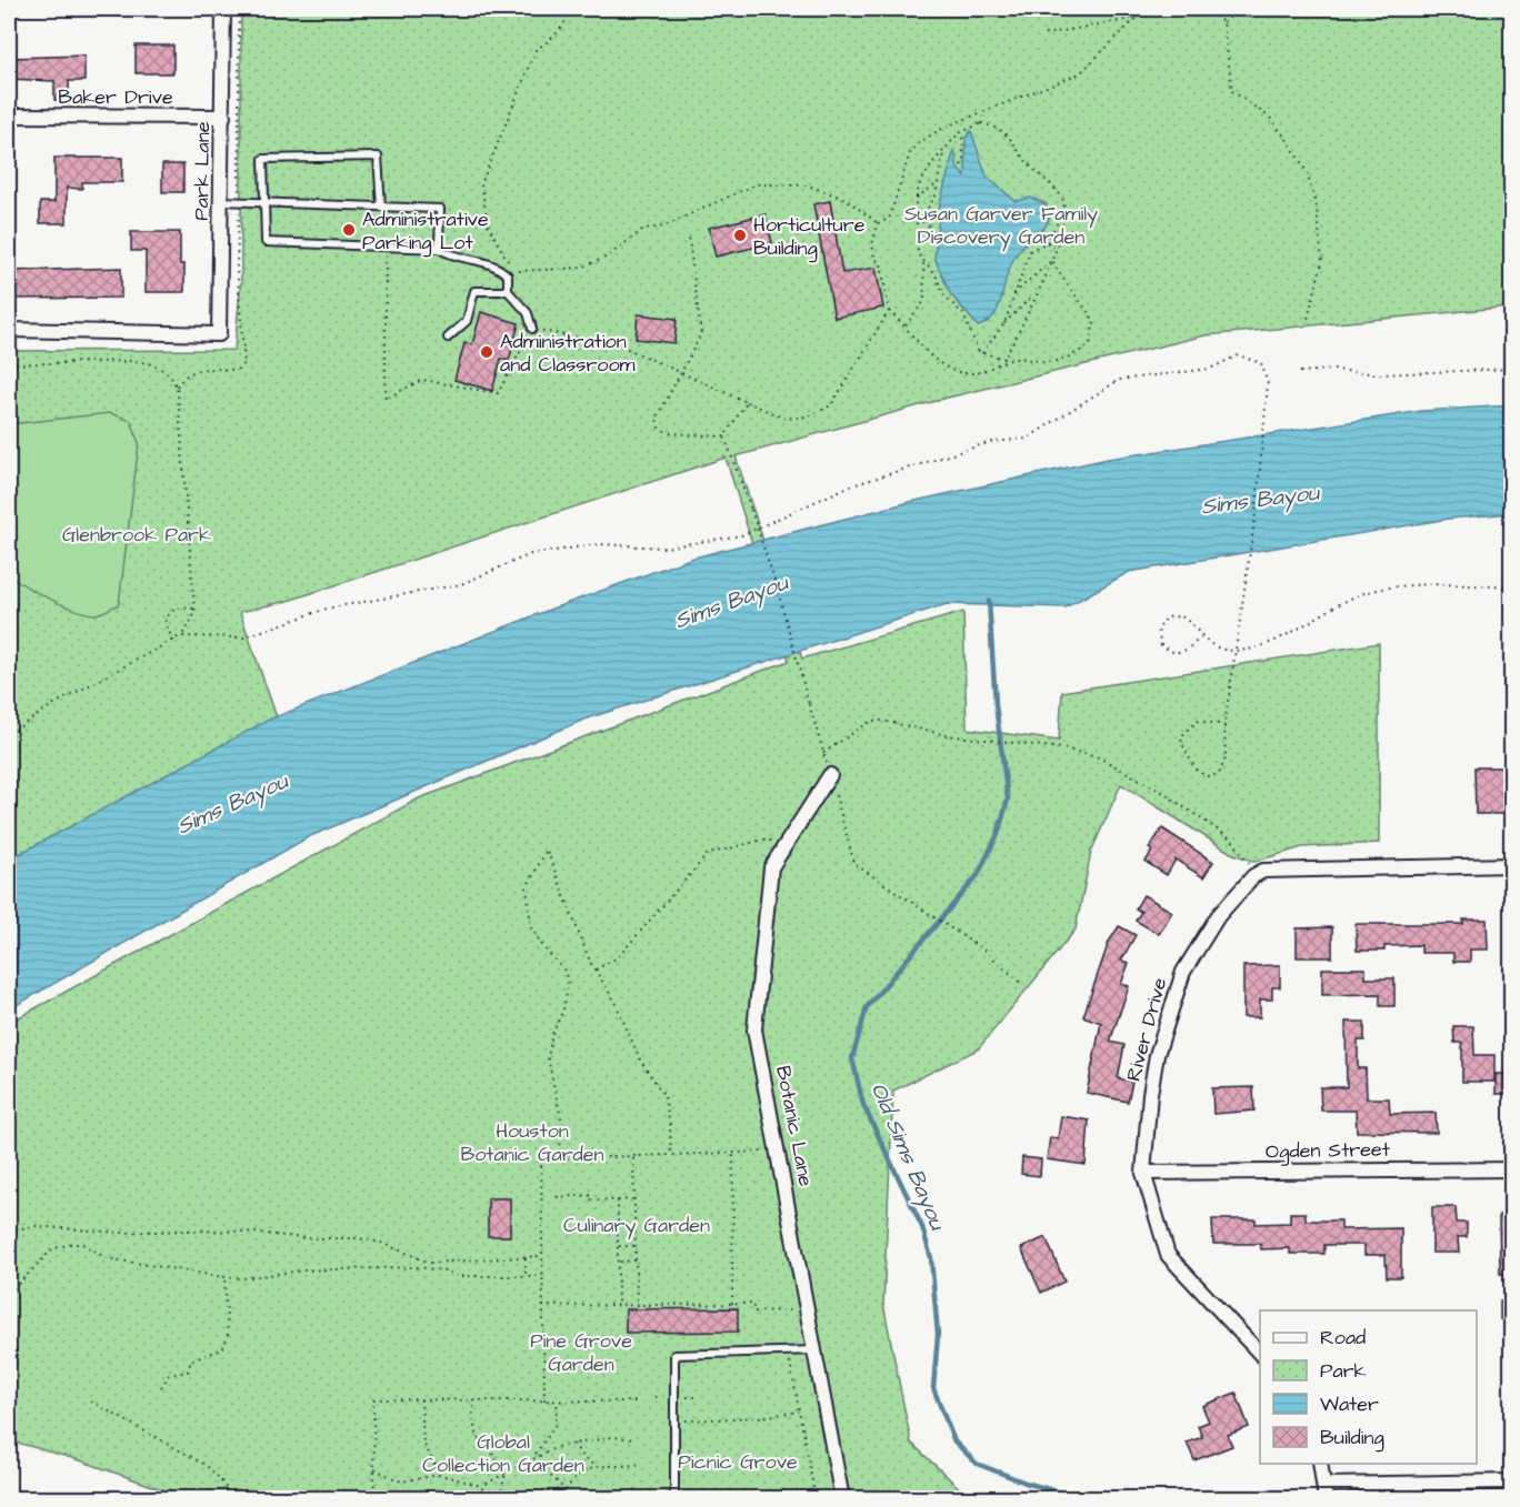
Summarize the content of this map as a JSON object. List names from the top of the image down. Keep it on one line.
{"streets":{"street":["Baker Drive","Park Lane","River Drive","Botanic Lane","Ogden Street"]},"crossings":[["Baker Drive","Park Lane"],["River Drive","Ogden Street"]],"water":["Sims Bayou","Old Sims Bayou"],"parks":["Susan Garver Family Discovery Garden","Glenbrook Park","Houston Botanic Garden","Culinary Garden","Pine Grove Garden","Global Collection Garden","Picnic Grove"],"places":["Administrative Parking Lot","Horticulture Building","Administration and Classroom"],"legend":["Road","Park","Water","Building"]}
